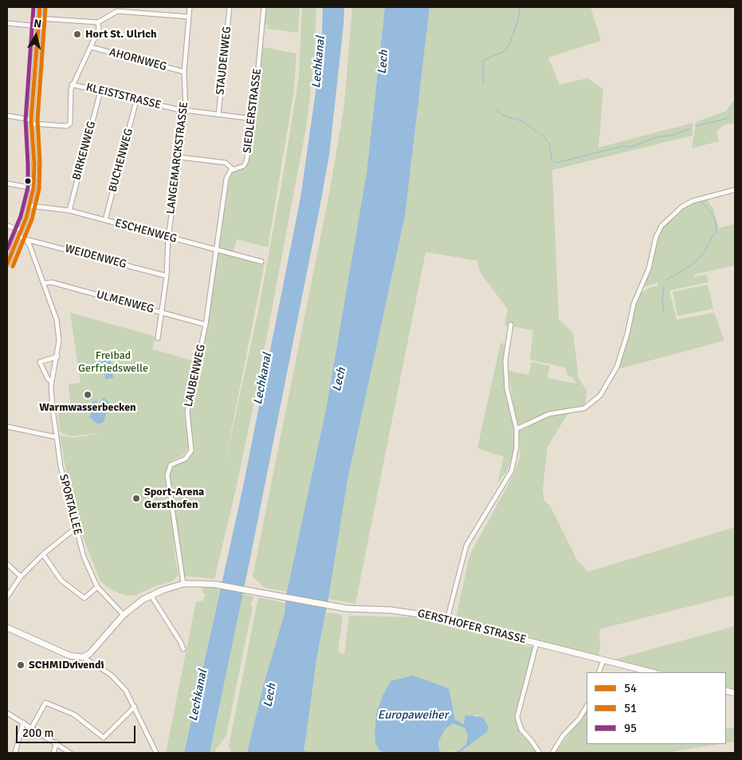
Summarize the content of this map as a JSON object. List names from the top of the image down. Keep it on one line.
{"streets":{"main road":["GERSTHOFER STRASSE"],"street":["AHORNWEG","STAUDENWEG","KLEISTSTRASSE","SIEDLERSTRASSE","BIRKENWEG","LANGEMARCKSTRASSE","BUCHENWEG","ESCHENWEG","WEIDENWEG","ULMENWEG","LAUBENWEG","SPORTALLEE"]},"crossings":[["AHORNWEG","LANGEMARCKSTRASSE"],["STAUDENWEG","KLEISTSTRASSE"],["KLEISTSTRASSE","SIEDLERSTRASSE"],["KLEISTSTRASSE","BIRKENWEG"],["KLEISTSTRASSE","LANGEMARCKSTRASSE"],["KLEISTSTRASSE","BUCHENWEG"],["SIEDLERSTRASSE","ESCHENWEG"],["SIEDLERSTRASSE","LAUBENWEG"],["BIRKENWEG","ESCHENWEG"],["LANGEMARCKSTRASSE","ESCHENWEG"],["LANGEMARCKSTRASSE","WEIDENWEG"],["LANGEMARCKSTRASSE","ULMENWEG"],["BUCHENWEG","ESCHENWEG"],["ESCHENWEG","LAUBENWEG"],["WEIDENWEG","SPORTALLEE"],["ULMENWEG","LAUBENWEG"],["ULMENWEG","SPORTALLEE"],["LAUBENWEG","GERSTHOFER STRASSE"]],"water":["Lechkanal","Lech","Europaweiher"],"parks":["Freibad Gerfriedswelle"],"places":["Hort St. Ulrich","Warmwasserbecken","Sport-Arena Gersthofen","SCHMIDvivendi"],"lines":["transit line 54","transit line 95","transit line 51"],"legend":["54","51","95"],"scale_bar":"200 m","north":"top"}
